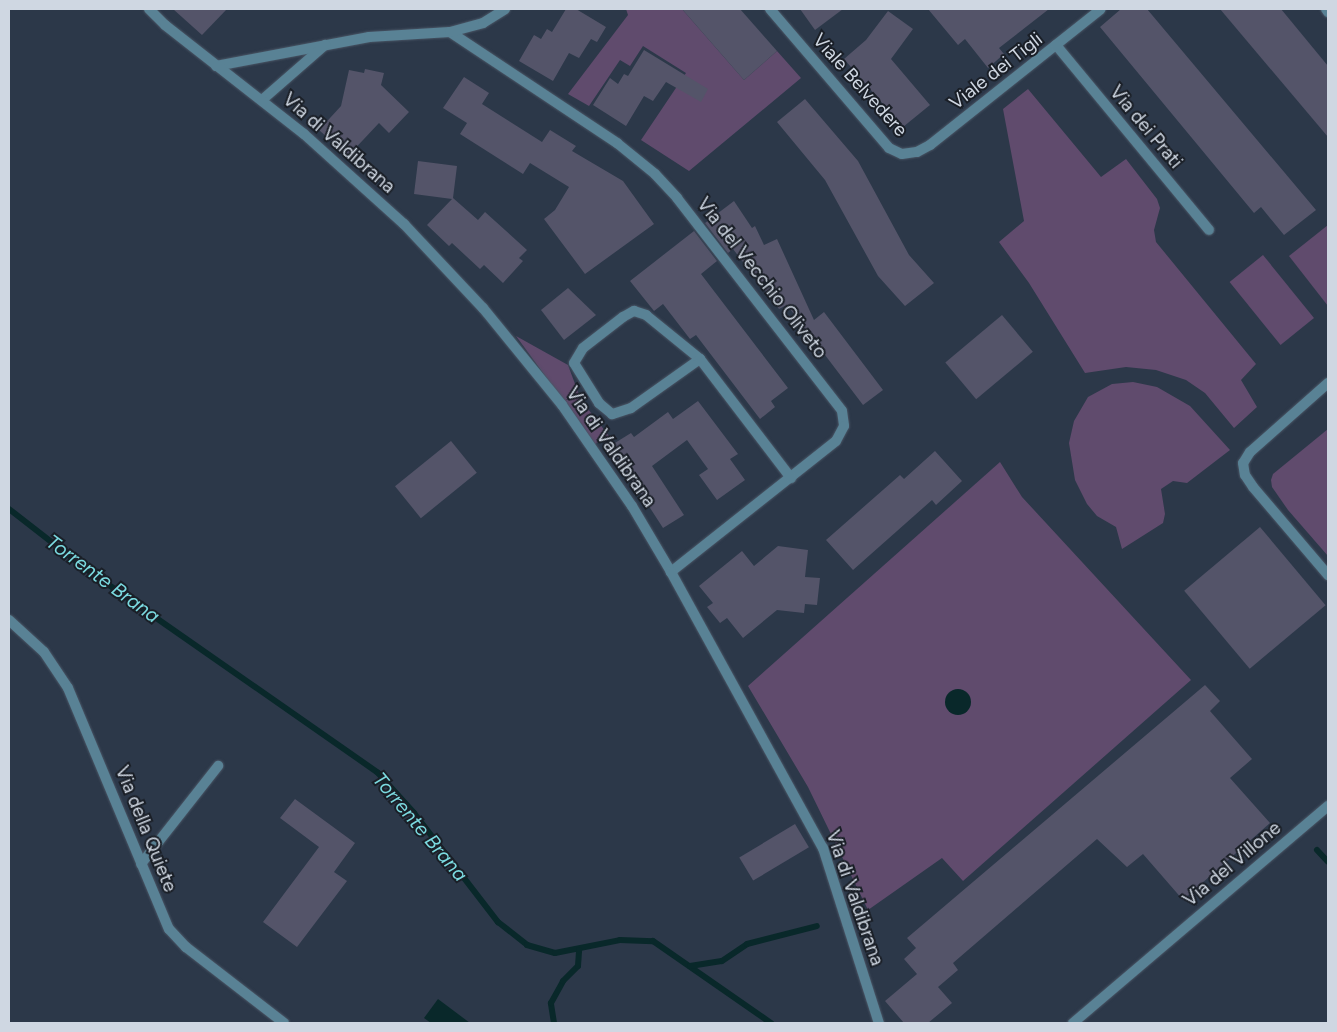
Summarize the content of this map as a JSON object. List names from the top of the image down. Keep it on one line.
{"streets":{"street":["Viale dei Tigli","Viale Belvedere","Via dei Prati","Via di Valdibrana","Via del Vecchio Oliveto","Via della Quiete","Via del Villone"]},"crossings":[["Viale dei Tigli","Viale Belvedere"],["Viale dei Tigli","Via dei Prati"],["Via di Valdibrana","Via del Vecchio Oliveto"]],"water":["Torrente Brana"]}
